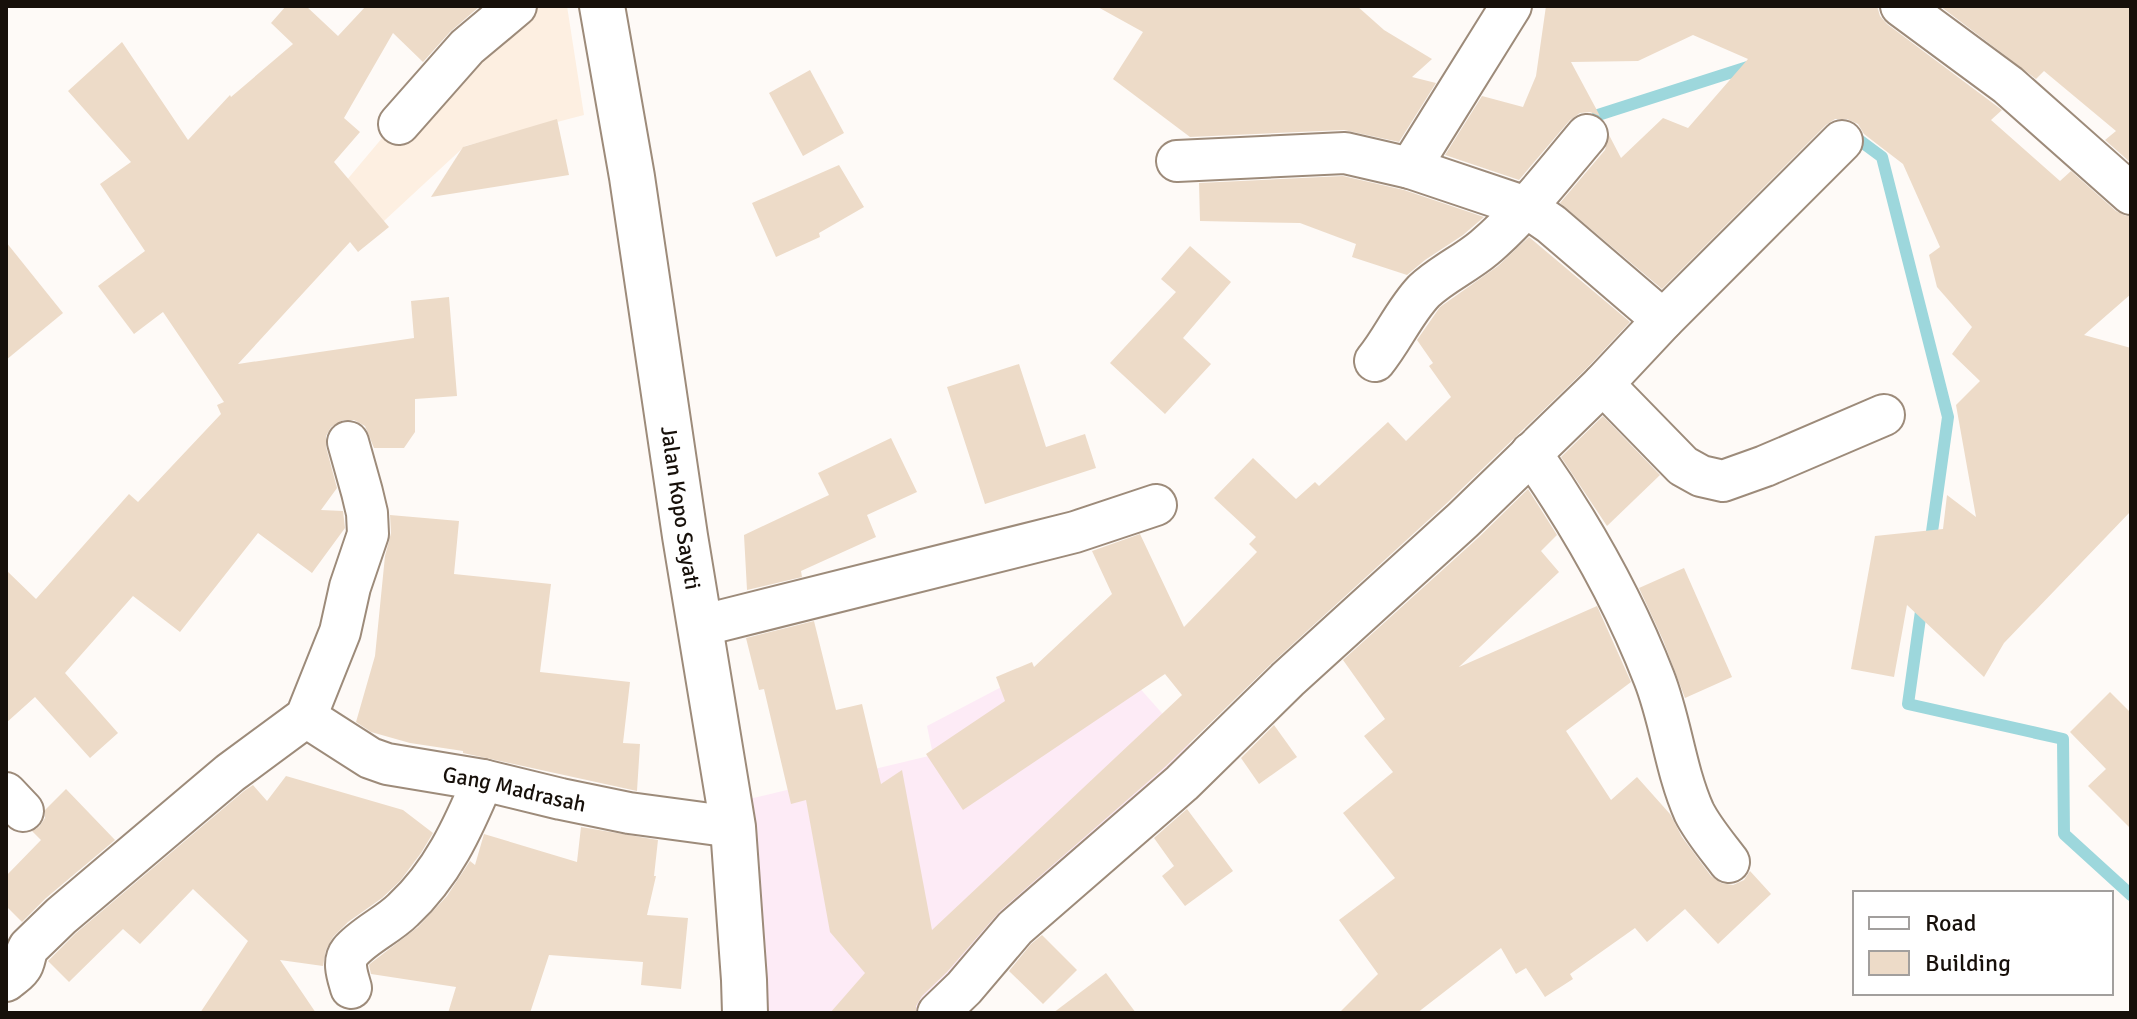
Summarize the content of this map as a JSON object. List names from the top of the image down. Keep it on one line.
{"streets":{"main road":["Jalan Kopo Sayati"],"street":["Gang Madrasah"]},"crossings":[["Jalan Kopo Sayati","Gang Madrasah"]],"legend":["Road","Building"]}
